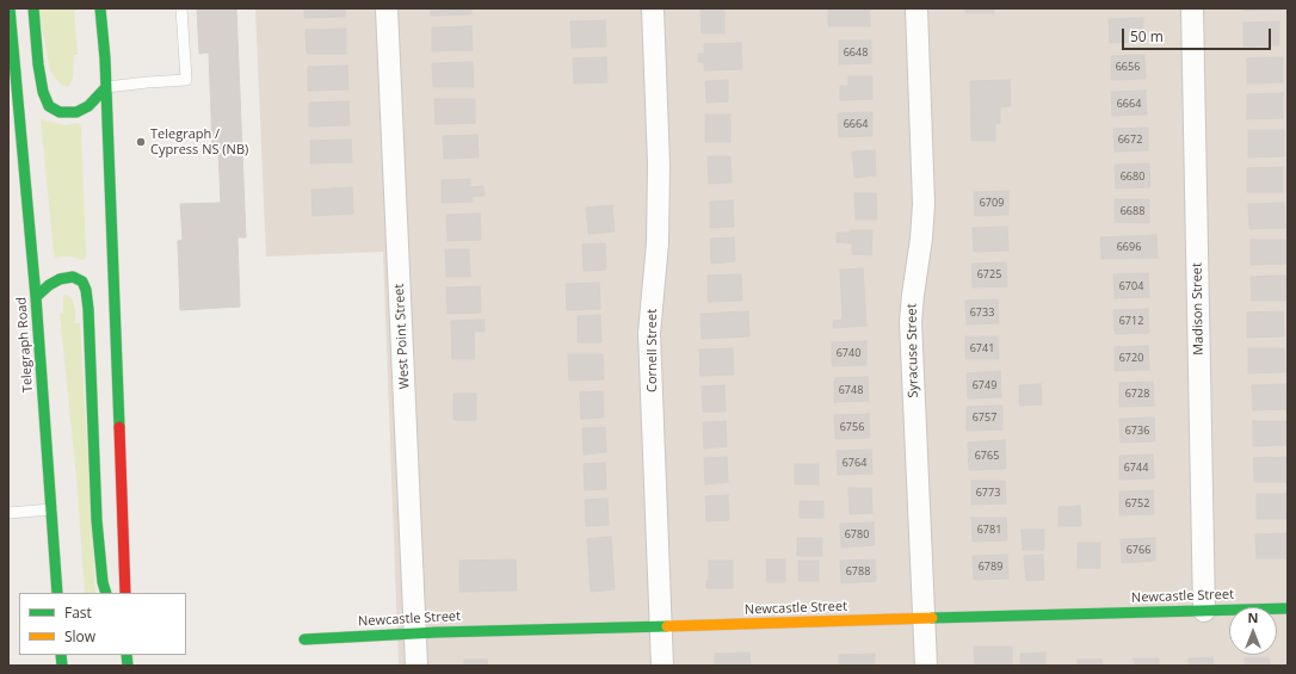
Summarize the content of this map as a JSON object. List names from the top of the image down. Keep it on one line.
{"streets":{"main road":["Telegraph Road","Newcastle Street"],"street":["Madison Street","West Point Street","Cornell Street","Syracuse Street"]},"crossings":[["Madison Street","Newcastle Street"],["West Point Street","Newcastle Street"],["Cornell Street","Newcastle Street"],["Syracuse Street","Newcastle Street"]],"places":["Telegraph / Cypress NS (NB)"],"house_numbers":["6648","6656","6664","6664","6672","6680","6709","6688","6696","6725","6704","6733","6712","6741","6740","6720","6749","6748","6728","6757","6756","6736","6765","6764","6744","6773","6752","6781","6780","6766","6789","6788"],"legend":["Fast","Slow"],"scale_bar":"50 m","north":"top"}
